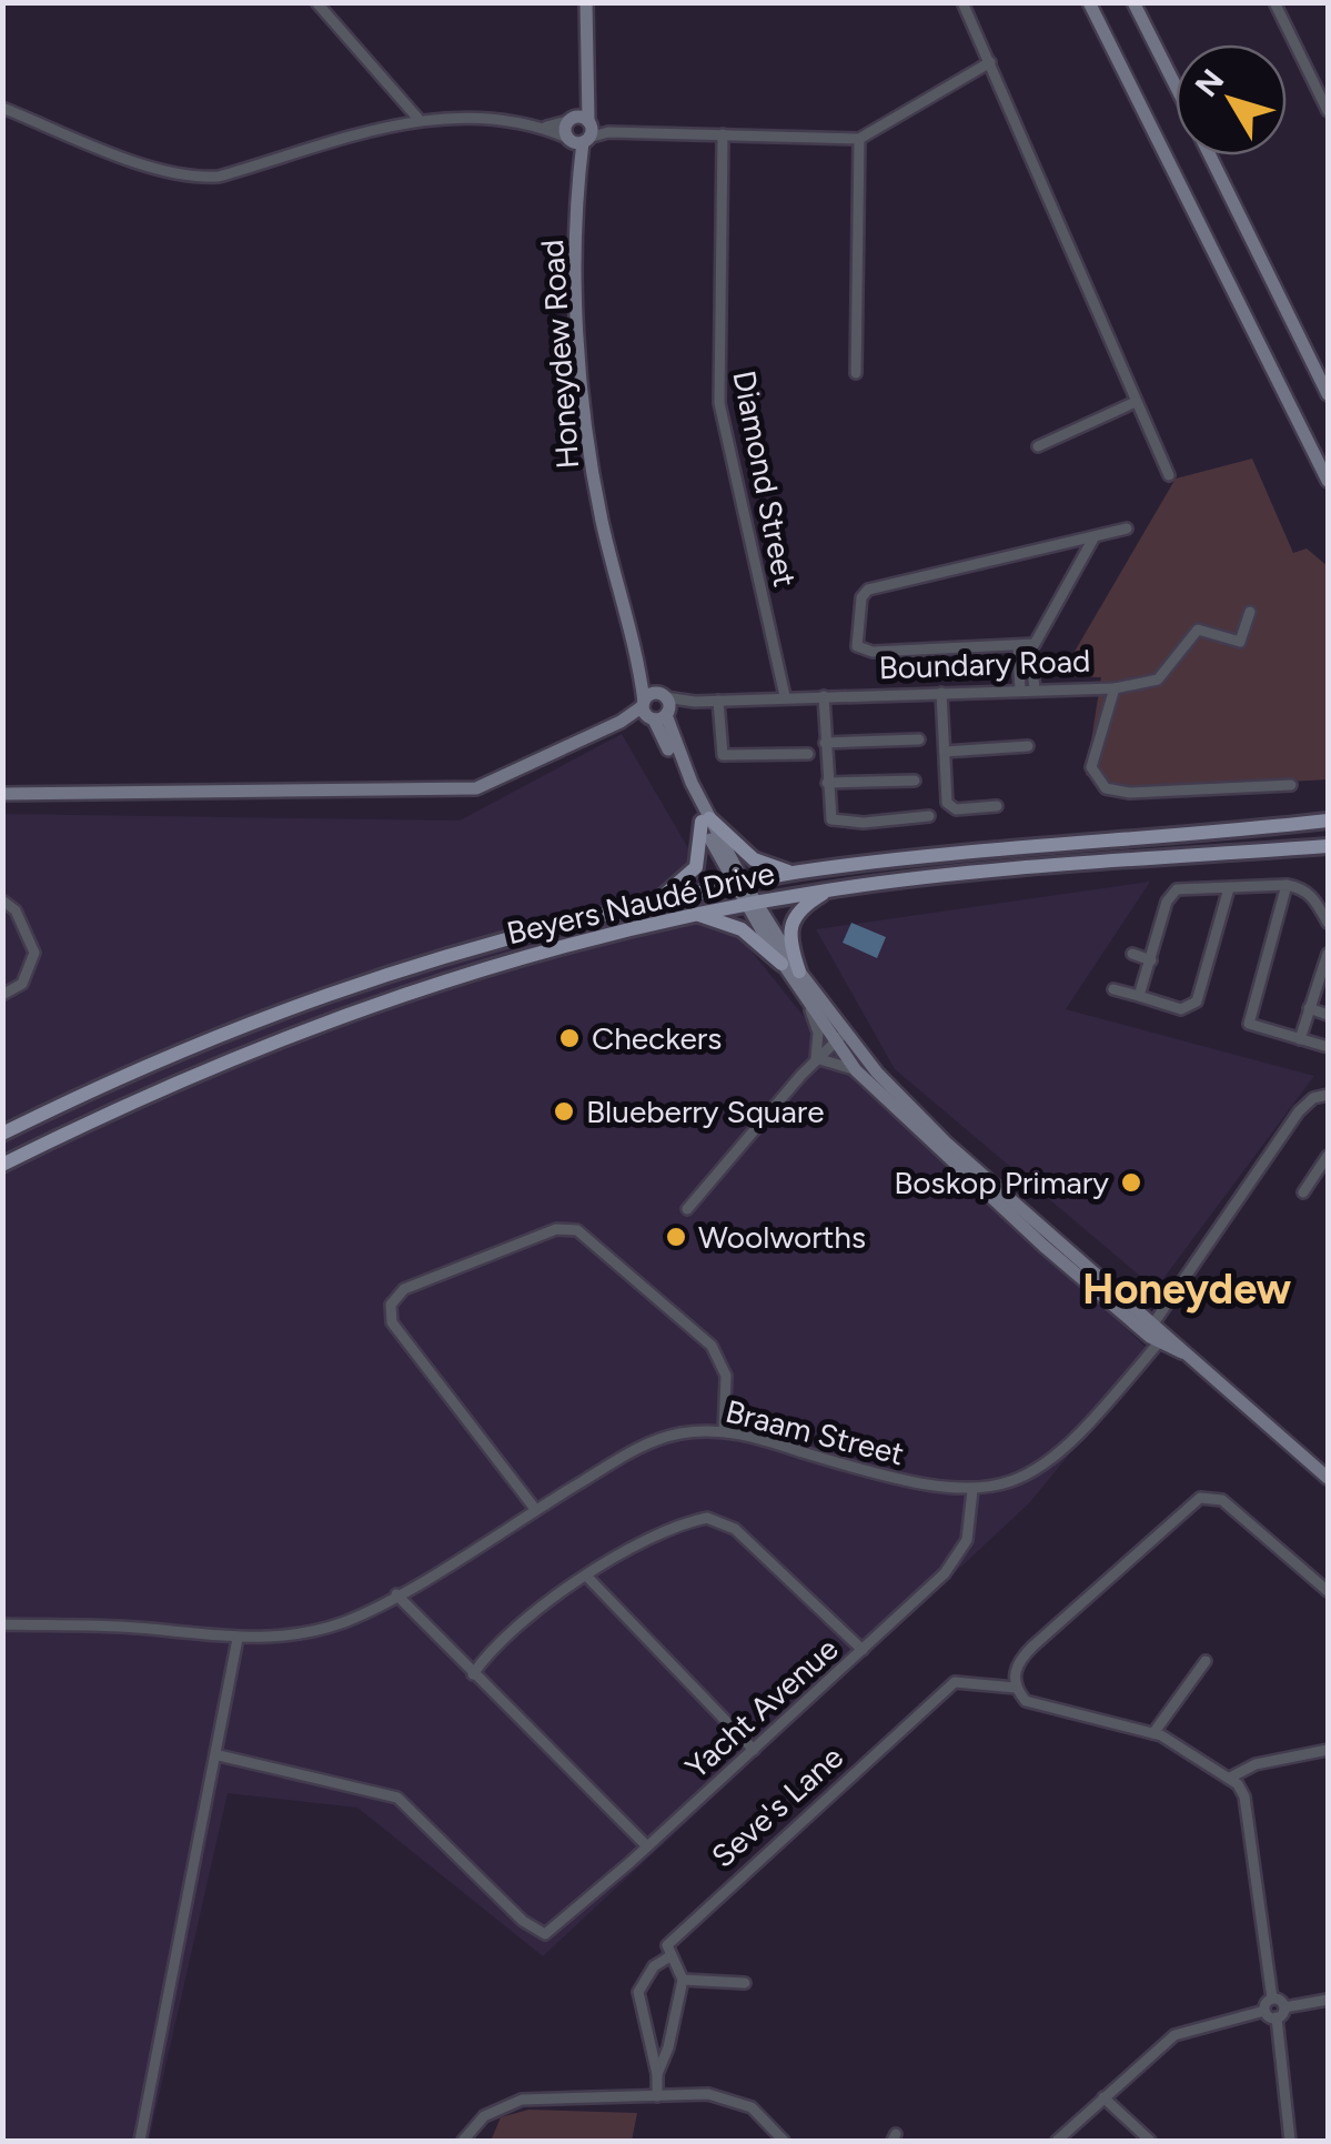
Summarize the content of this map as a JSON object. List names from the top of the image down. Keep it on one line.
{"streets":{"main road":["Beyers Naudé Drive"],"street":["Honeydew Road","Diamond Street","Boundary Road","Braam Street","Yacht Avenue","Seve's Lane"]},"crossings":[["Honeydew Road","Boundary Road"],["Honeydew Road","Beyers Naudé Drive"],["Diamond Street","Boundary Road"],["Braam Street","Yacht Avenue"]],"districts":["Honeydew"],"places":["Checkers","Blueberry Square","Boskop Primary","Woolworths"],"north":"top left"}
